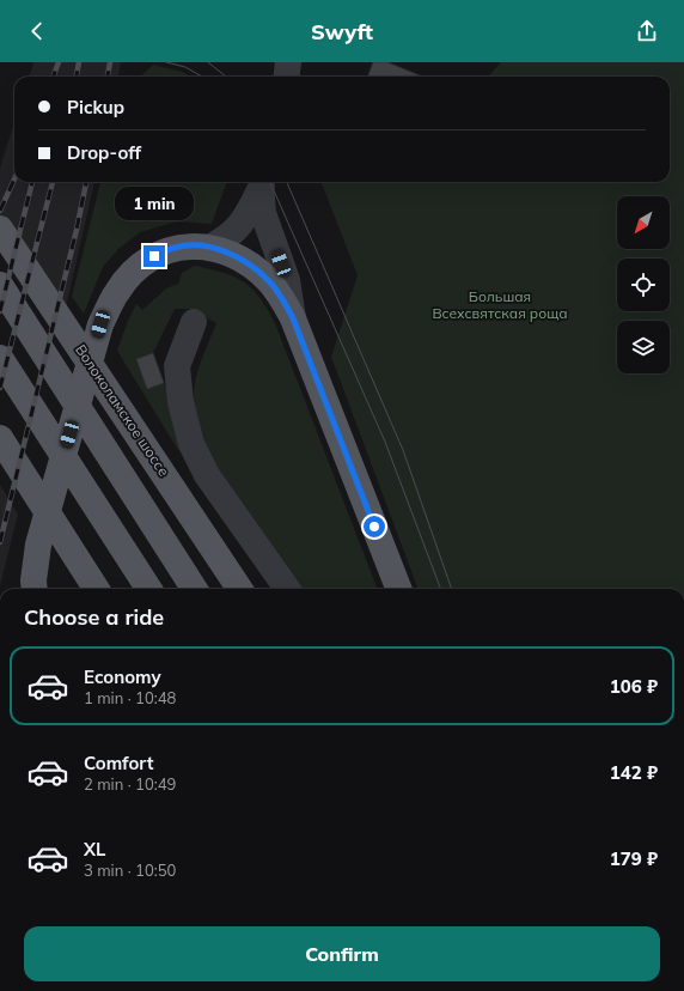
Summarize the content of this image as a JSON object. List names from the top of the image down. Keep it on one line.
{"streets":{"main road":["Волоколамское шоссе"]},"parks":["Большая Всехсвятская роща"],"north":"bottom left","page":{"header":"Swyft","banner":["Pickup","Drop-off"],"bubble":"1 min","heading":"Choose a ride","list":[{"name":"Economy","note":"1 min · 10:48","value":"106 ₽"},{"name":"Comfort","note":"2 min · 10:49","value":"142 ₽"},{"name":"XL","note":"3 min · 10:50","value":"179 ₽"}],"buttons":"Confirm"}}
